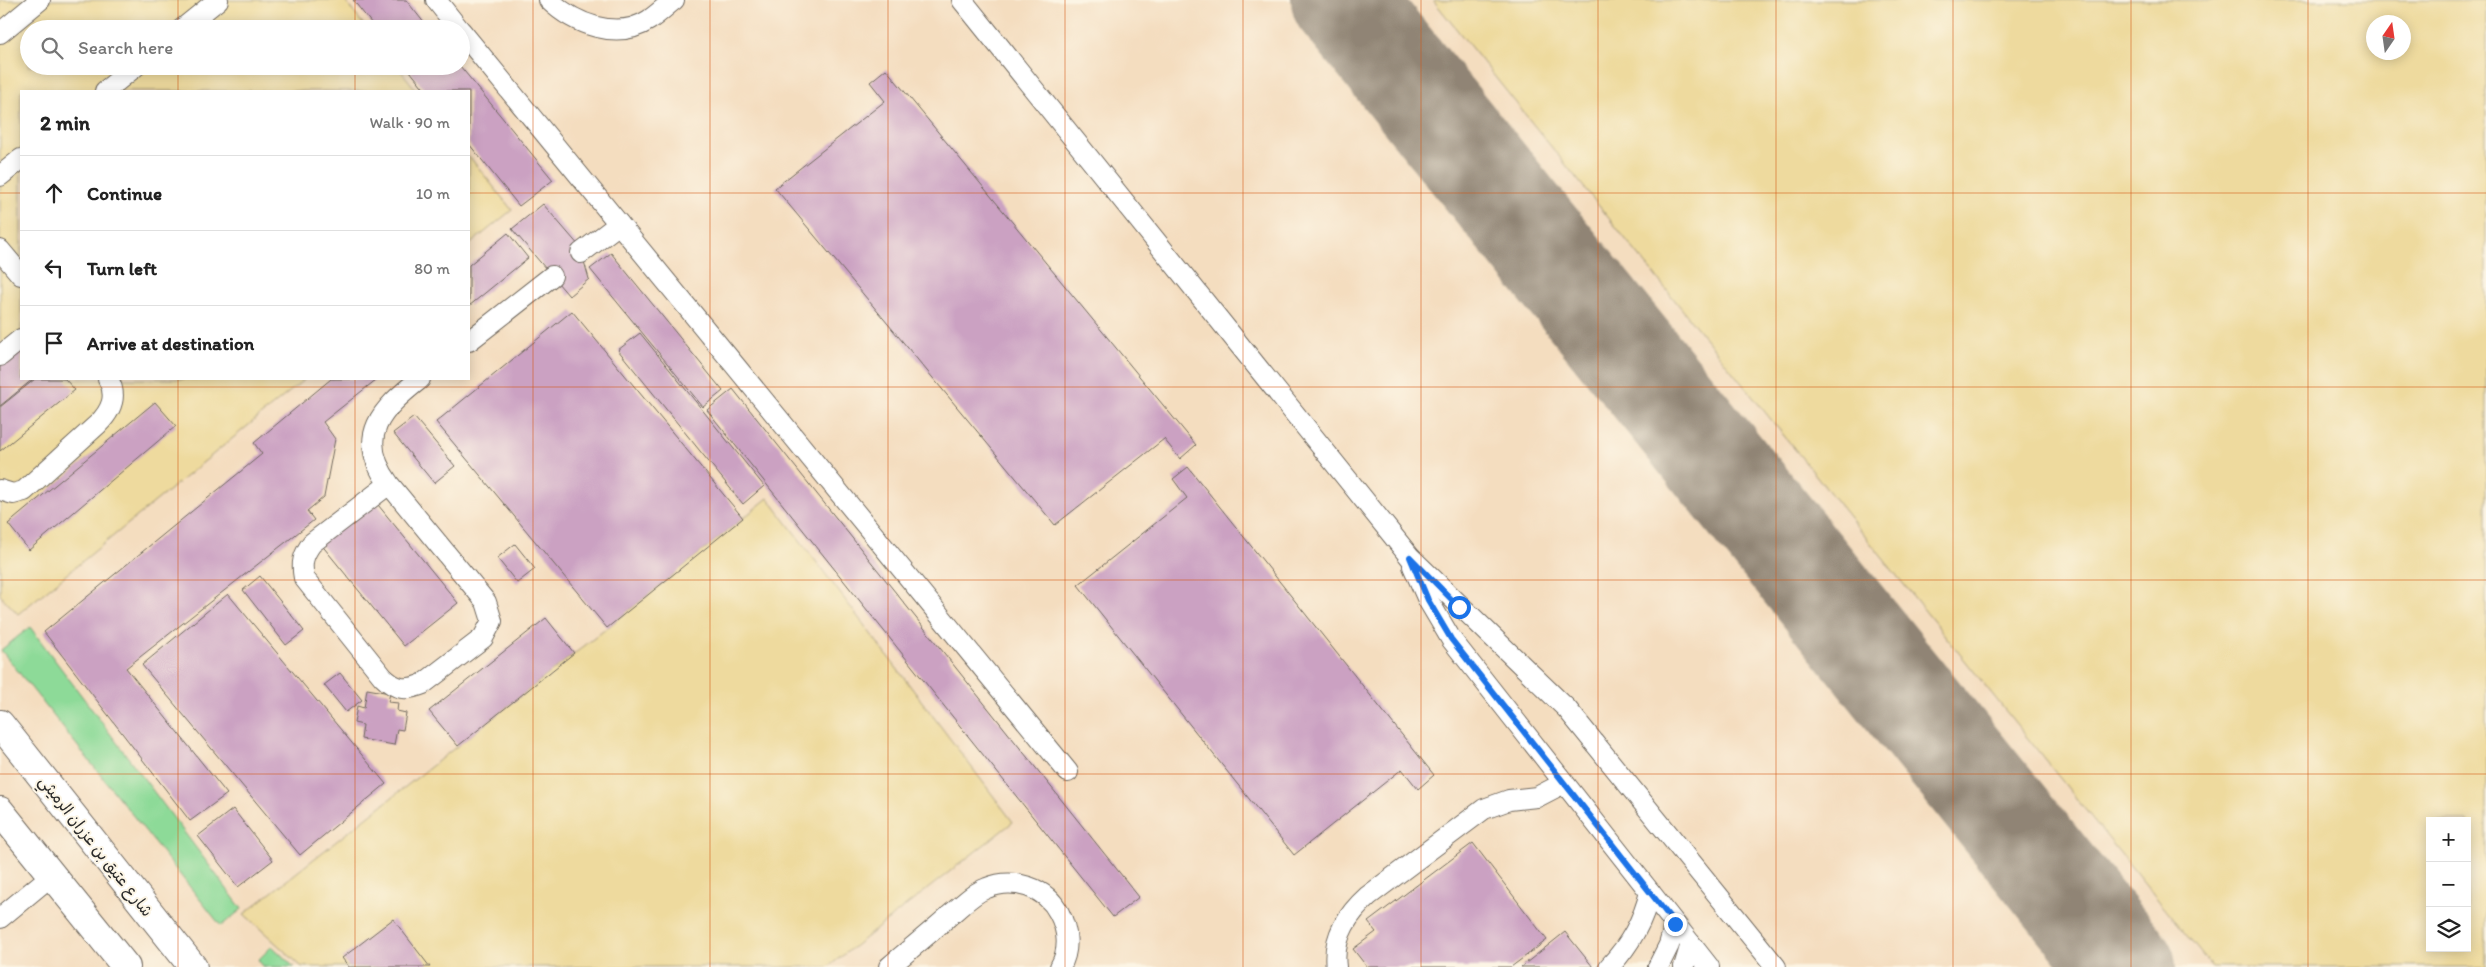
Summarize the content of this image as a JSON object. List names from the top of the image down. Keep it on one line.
{"streets":{"street":["شارع عتيق بن عزران الرميثي"]},"north":"top","page":{"search":"Search here","heading":["2 min","Walk · 90 m"],"list":[["Continue","10 m"],["Turn left","80 m"],"Arrive at destination"],"map_buttons":["+","−"]}}
